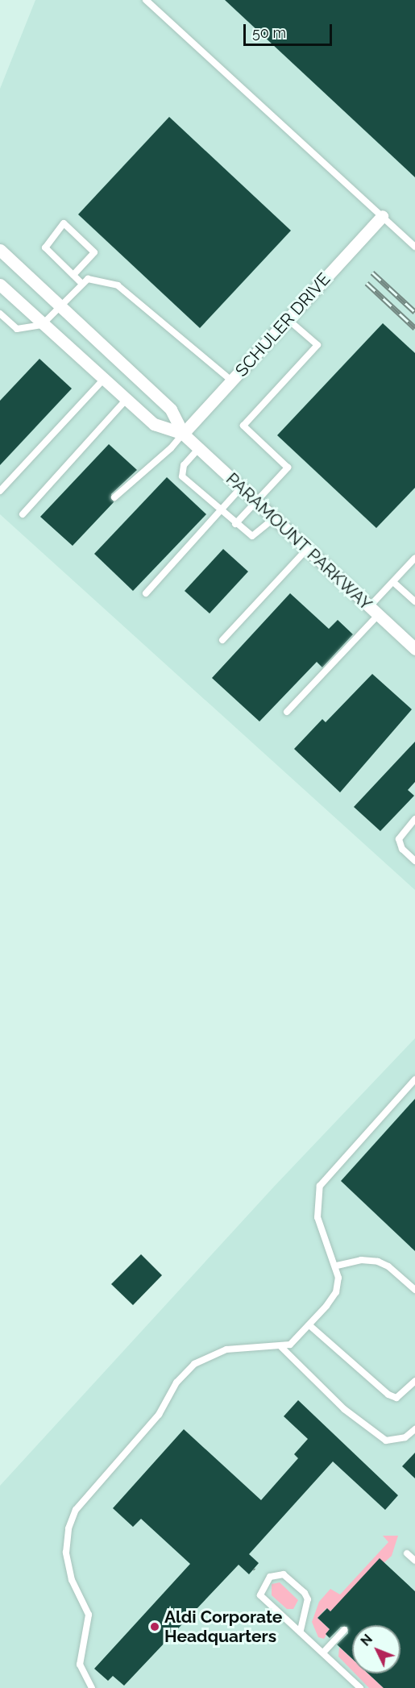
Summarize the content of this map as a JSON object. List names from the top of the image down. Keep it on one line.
{"streets":{"street":["SCHULER DRIVE","PARAMOUNT PARKWAY"]},"crossings":[["SCHULER DRIVE","PARAMOUNT PARKWAY"]],"places":["Aldi Corporate Headquarters"],"scale_bar":"50 m","north":"top left"}
